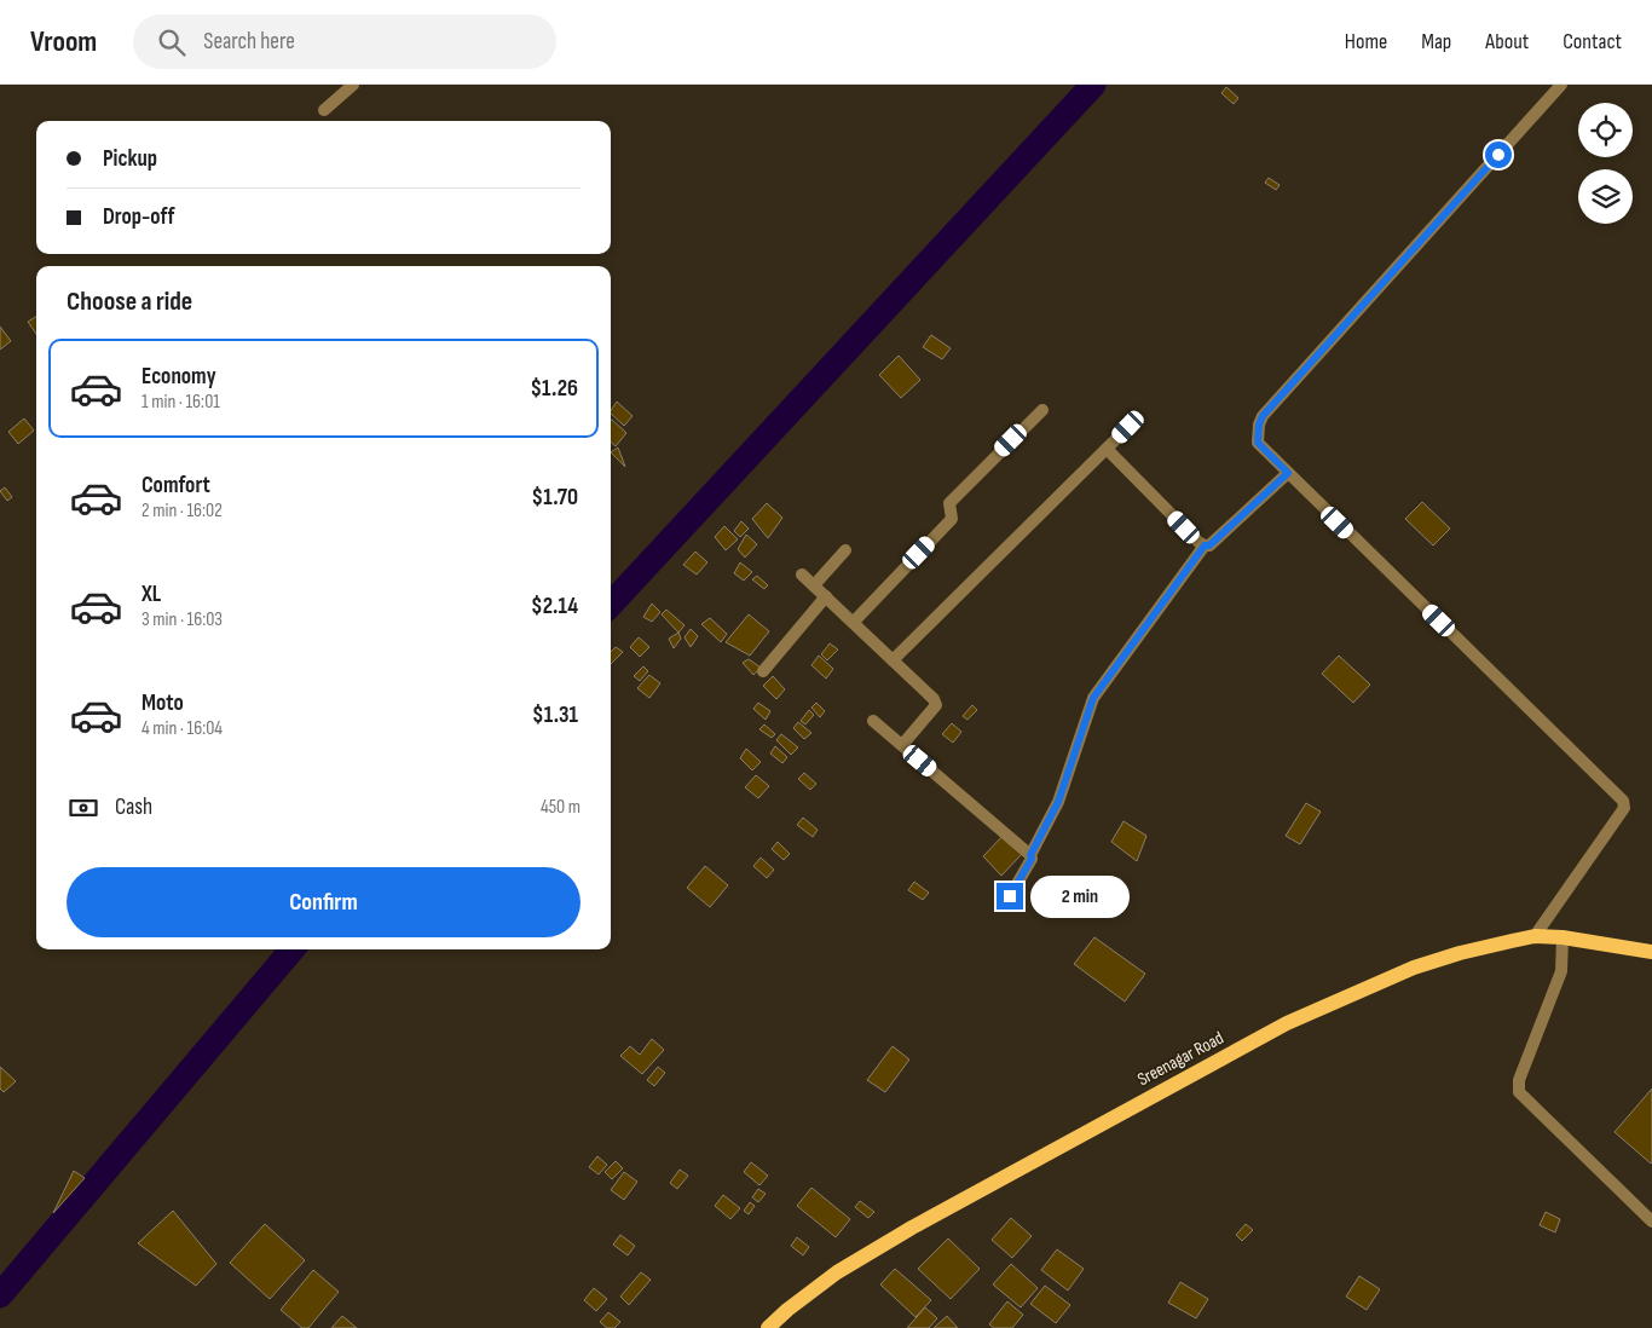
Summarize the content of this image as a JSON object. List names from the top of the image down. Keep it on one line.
{"streets":{"main road":["Sreenagar Road"]},"page":{"header":"Vroom","search":"Search here","nav":["Home","Map","About","Contact"],"banner":["Pickup","Drop-off"],"heading":"Choose a ride","list":[{"name":"Economy","note":"1 min · 16:01","value":"$1.26"},{"name":"Comfort","note":"2 min · 16:02","value":"$1.70"},{"name":"XL","note":"3 min · 16:03","value":"$2.14"},{"name":"Moto","note":"4 min · 16:04","value":"$1.31"}],"pay":["Cash","450 m"],"buttons":"Confirm","bubble":"2 min"}}
